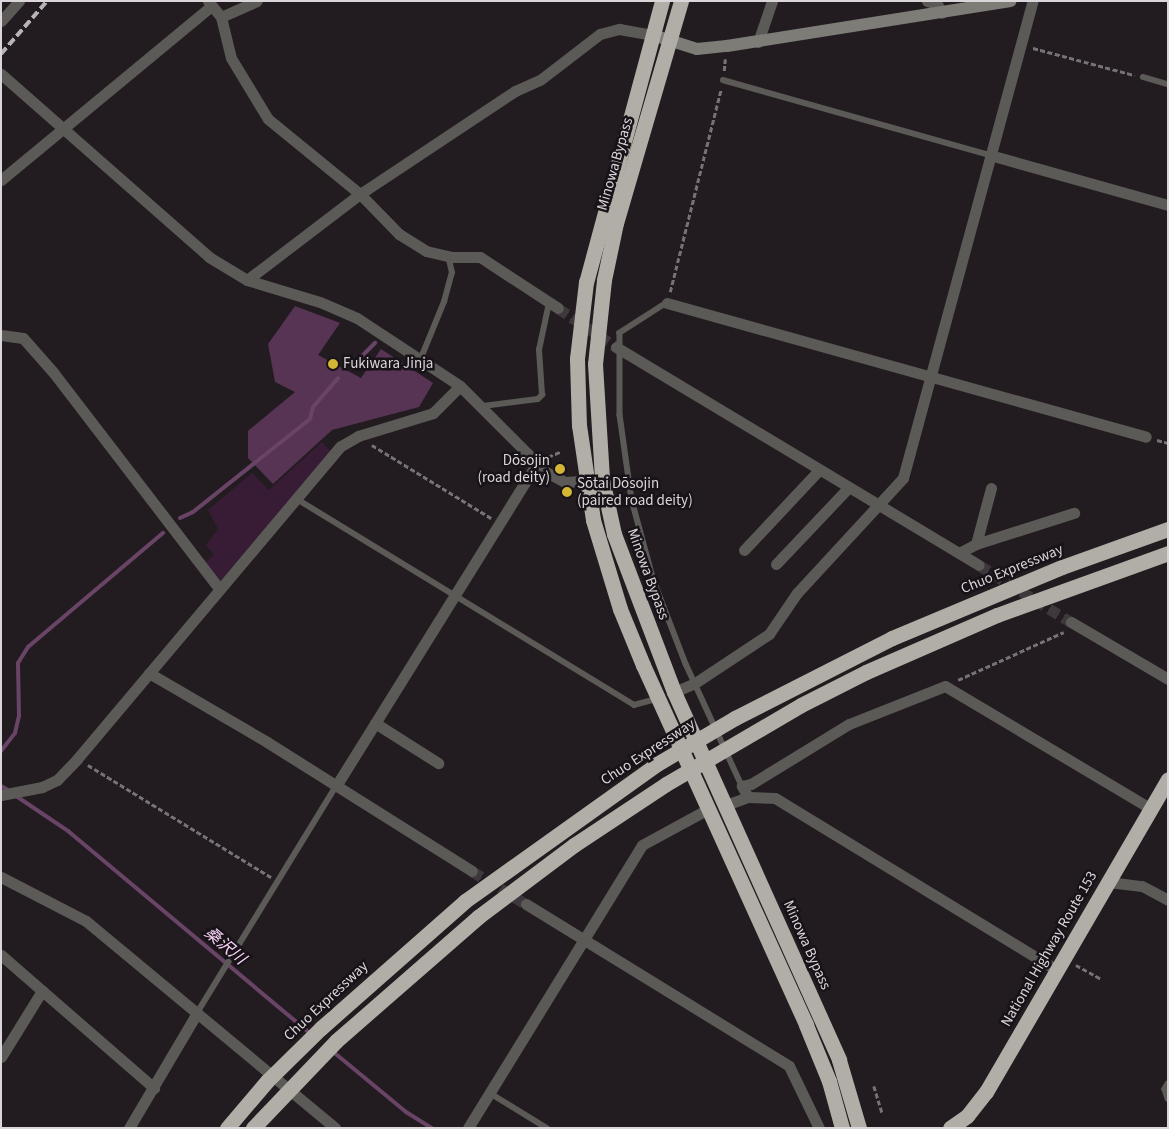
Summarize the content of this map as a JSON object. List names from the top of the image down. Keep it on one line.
{"streets":{"highway":["Minowa Bypass","Chuo Expressway","National Highway Route 153"]},"water":["桑沢川"],"places":["Fukiwara Jinja","Dōsojin (road deity)","Sōtai Dōsojin (paired road deity)"]}
